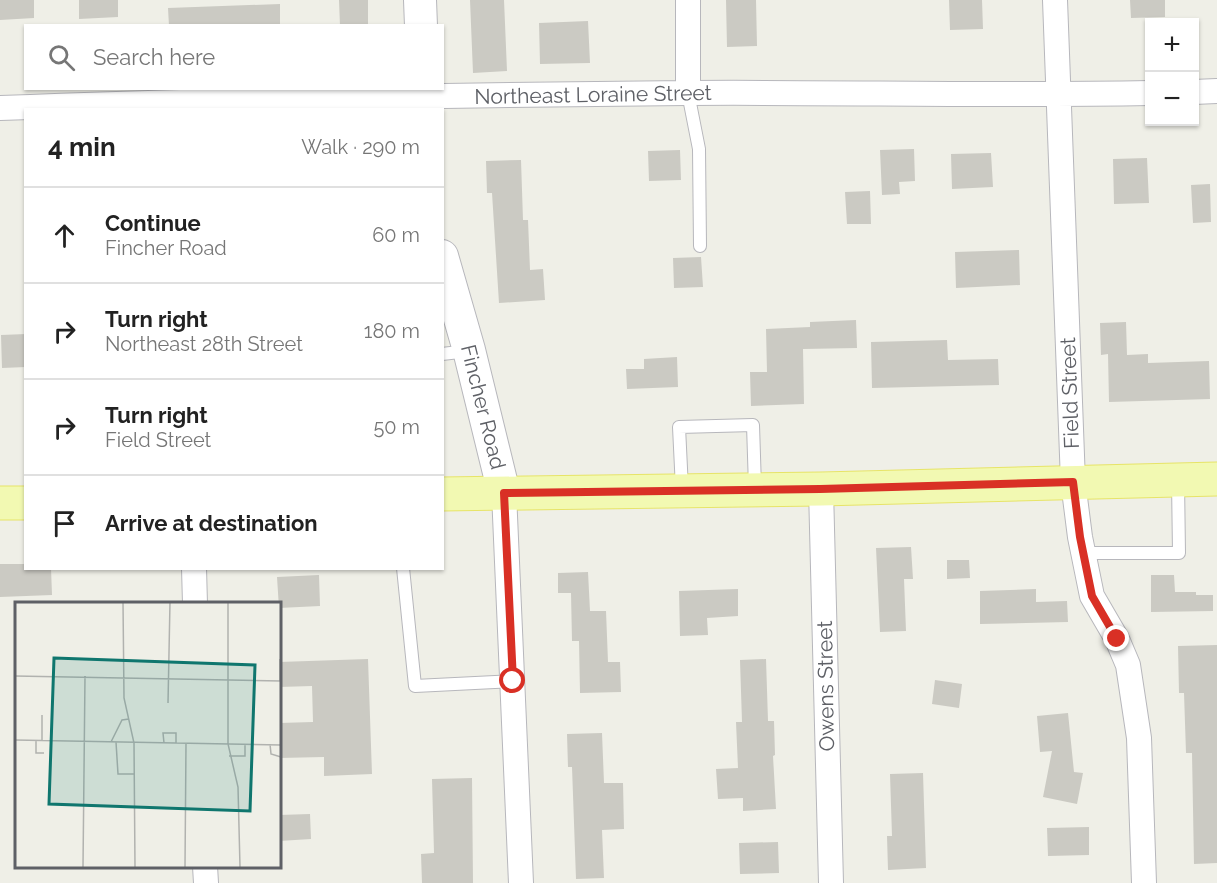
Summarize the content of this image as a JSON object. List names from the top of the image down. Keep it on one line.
{"streets":{"street":["Northeast Loraine Street","Field Street","Fincher Road","Owens Street"]},"crossings":[["Northeast Loraine Street","Field Street"]],"page":{"map_buttons":["+","−"],"search":"Search here","heading":["4 min","Walk · 290 m"],"list":[["Continue","Fincher Road","60 m"],["Turn right","Northeast 28th Street","180 m"],["Turn right","Field Street","50 m"],"Arrive at destination"]}}
